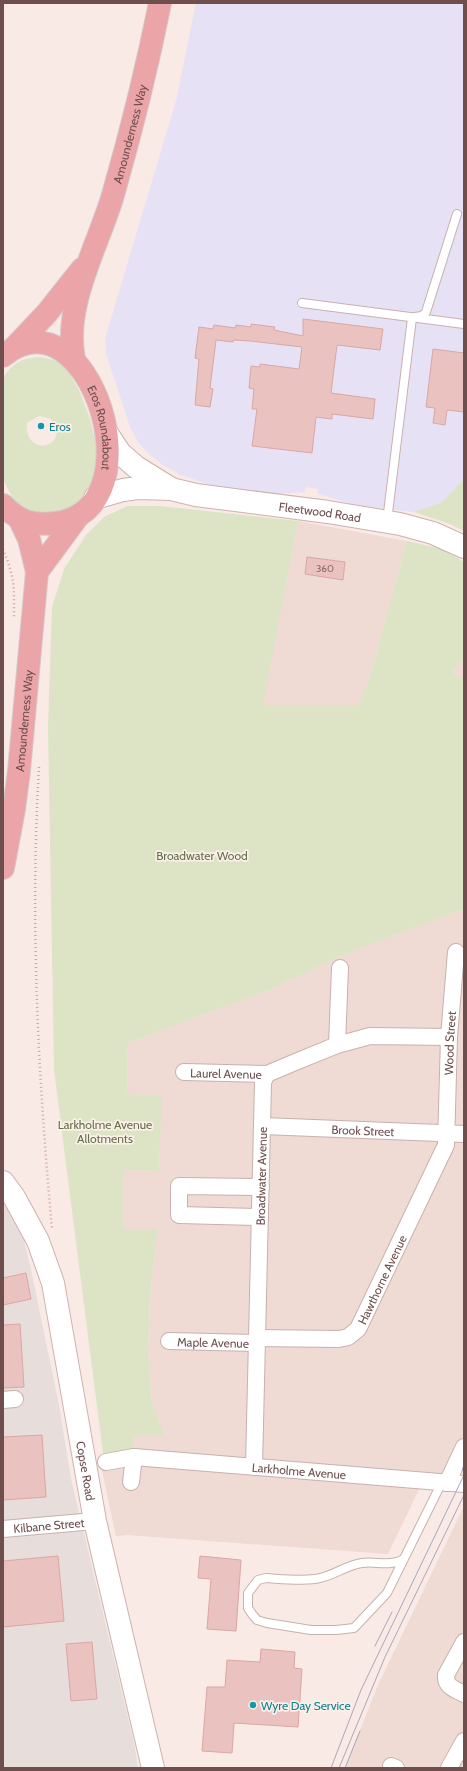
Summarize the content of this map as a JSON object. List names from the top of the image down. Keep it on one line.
{"streets":{"highway":["Amounderness Way","Eros Roundabout"],"street":["Fleetwood Road","Wood Street","Laurel Avenue","Brook Street","Broadwater Avenue","Hawthorne Avenue","Maple Avenue","Copse Road","Larkholme Avenue","Kilbane Street"]},"crossings":[["Amounderness Way","Eros Roundabout"],["Eros Roundabout","Fleetwood Road"],["Wood Street","Brook Street"],["Wood Street","Hawthorne Avenue"],["Laurel Avenue","Broadwater Avenue"],["Brook Street","Broadwater Avenue"],["Brook Street","Hawthorne Avenue"],["Broadwater Avenue","Hawthorne Avenue"],["Broadwater Avenue","Maple Avenue"],["Broadwater Avenue","Larkholme Avenue"],["Hawthorne Avenue","Maple Avenue"],["Copse Road","Kilbane Street"]],"parks":["Broadwater Wood","Larkholme Avenue Allotments"],"places":["Eros","Wyre Day Service"],"house_numbers":["360"]}
